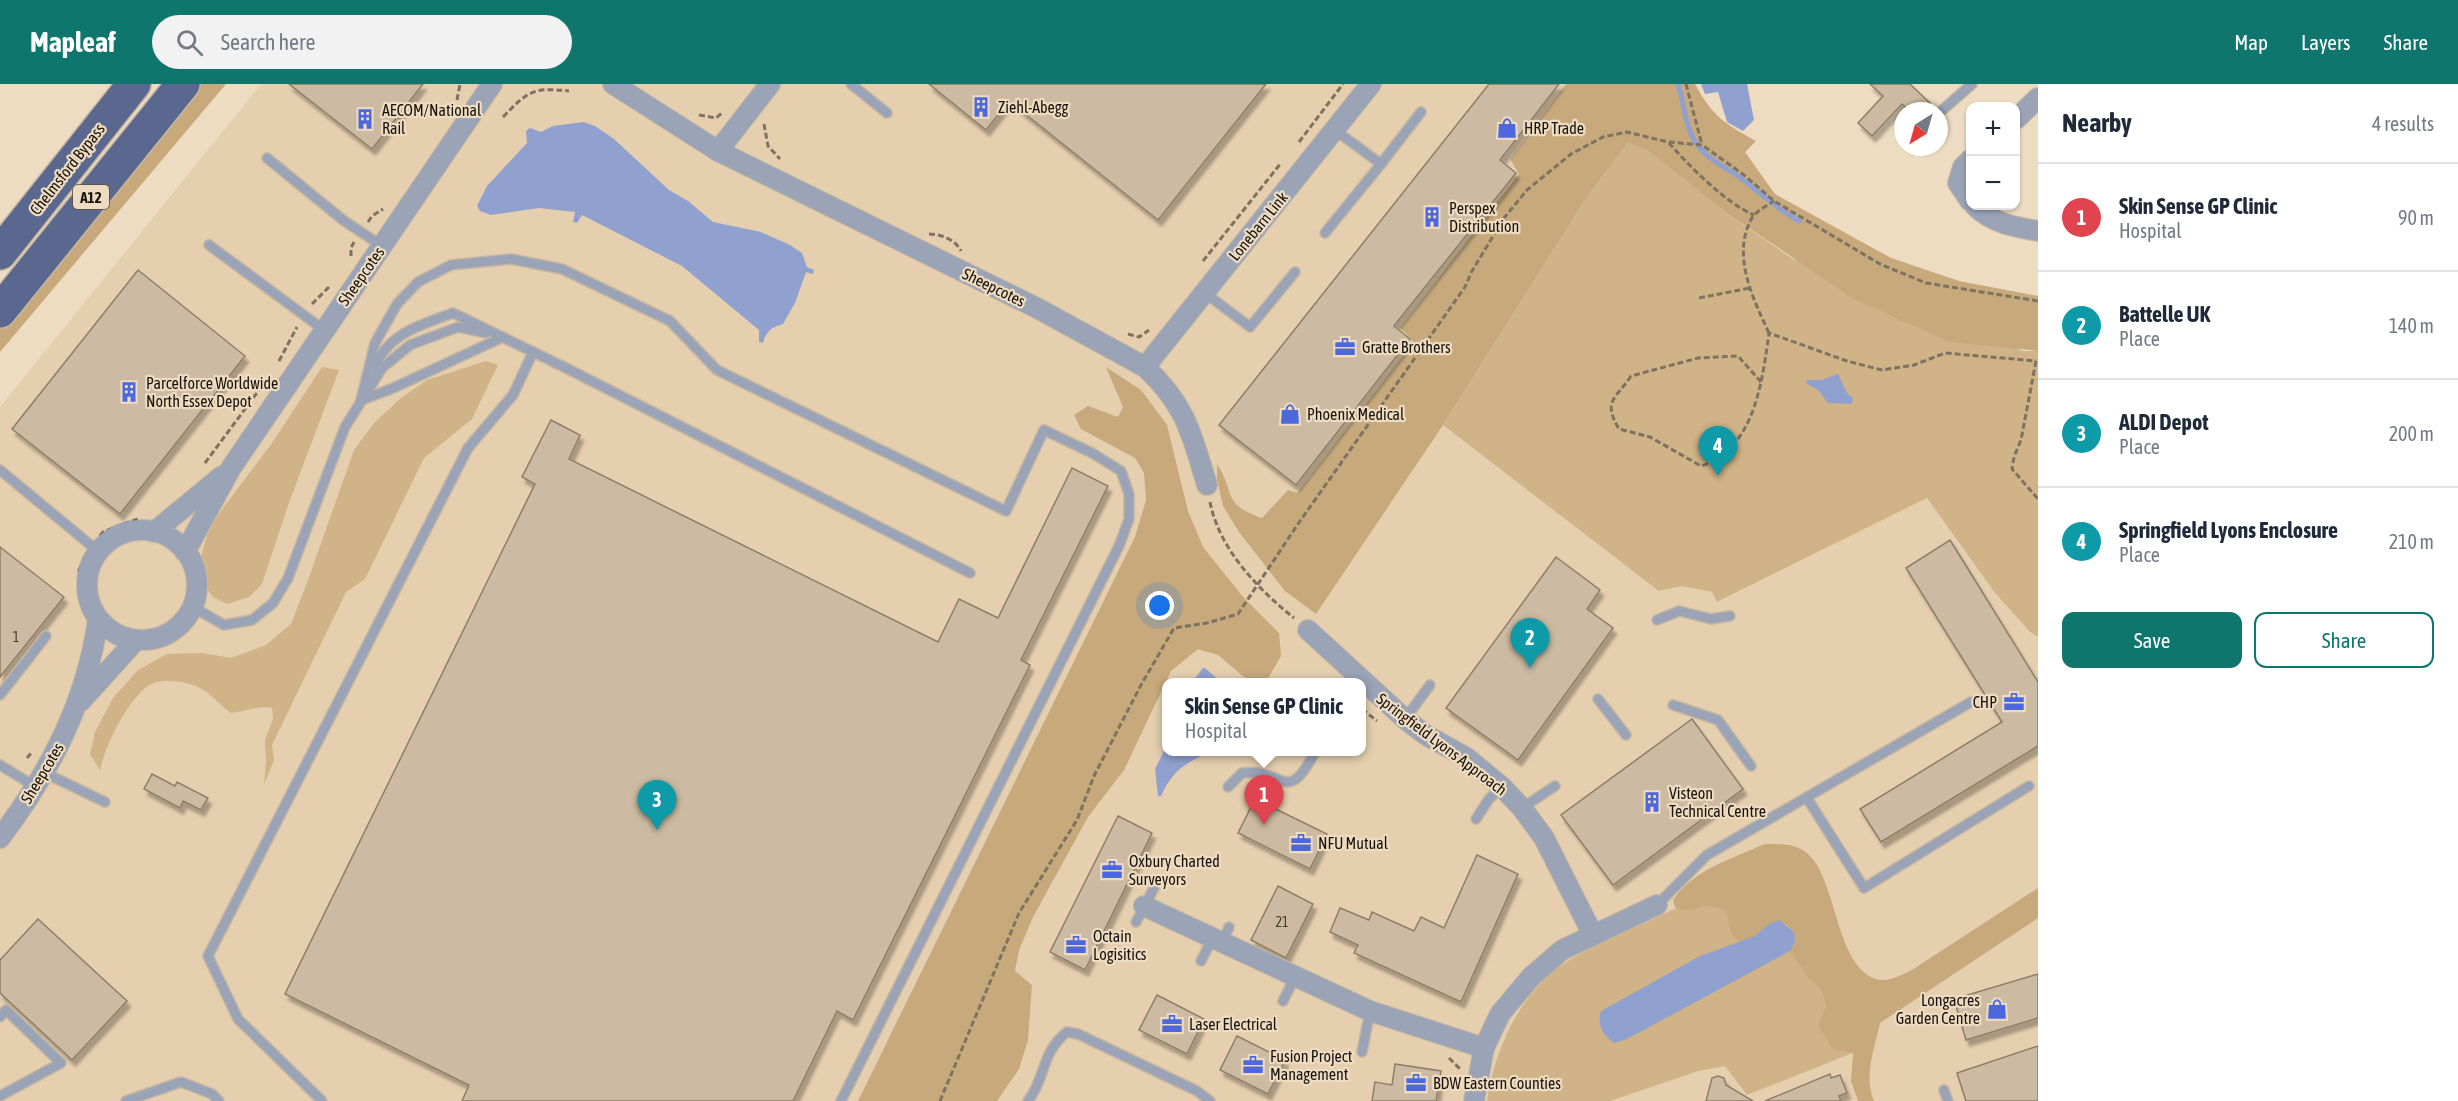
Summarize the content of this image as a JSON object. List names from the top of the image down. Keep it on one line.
{"streets":{"highway":["Chelmsford Bypass","A12"],"street":["Lonebarn Link","Sheepcotes","Springfield Lyons Approach"]},"crossings":[["Lonebarn Link","Sheepcotes"]],"places":{"building":["Ziehl-Abegg","AECOM/National Rail","Perspex Distribution","Parcelforce Worldwide North Essex Depot","Visteon Technical Centre"],"shop":["HRP Trade","Phoenix Medical","Longacres Garden Centre"],"office":["Gratte Brothers","CHP","NFU Mutual","Oxbury Charted Surveyors","Octain Logisitics","Laser Electrical","Fusion Project Management","BDW Eastern Counties"]},"house_numbers":["1","21"],"north":"bottom left","page":{"header":"Mapleaf","search":"Search here","nav":["Map","Layers","Share"],"heading":["Nearby","4 results"],"map_buttons":["+","−"],"list":[{"mark":"1","name":"Skin Sense GP Clinic","note":"Hospital","value":"90 m"},{"mark":"2","name":"Battelle UK","note":"Place","value":"140 m"},{"mark":"3","name":"ALDI Depot","note":"Place","value":"200 m"},{"mark":"4","name":"Springfield Lyons Enclosure","note":"Place","value":"210 m"}],"pins":["4","2","1","3"],"buttons":["Save","Share"],"popup":["Skin Sense GP Clinic","Hospital"]}}
